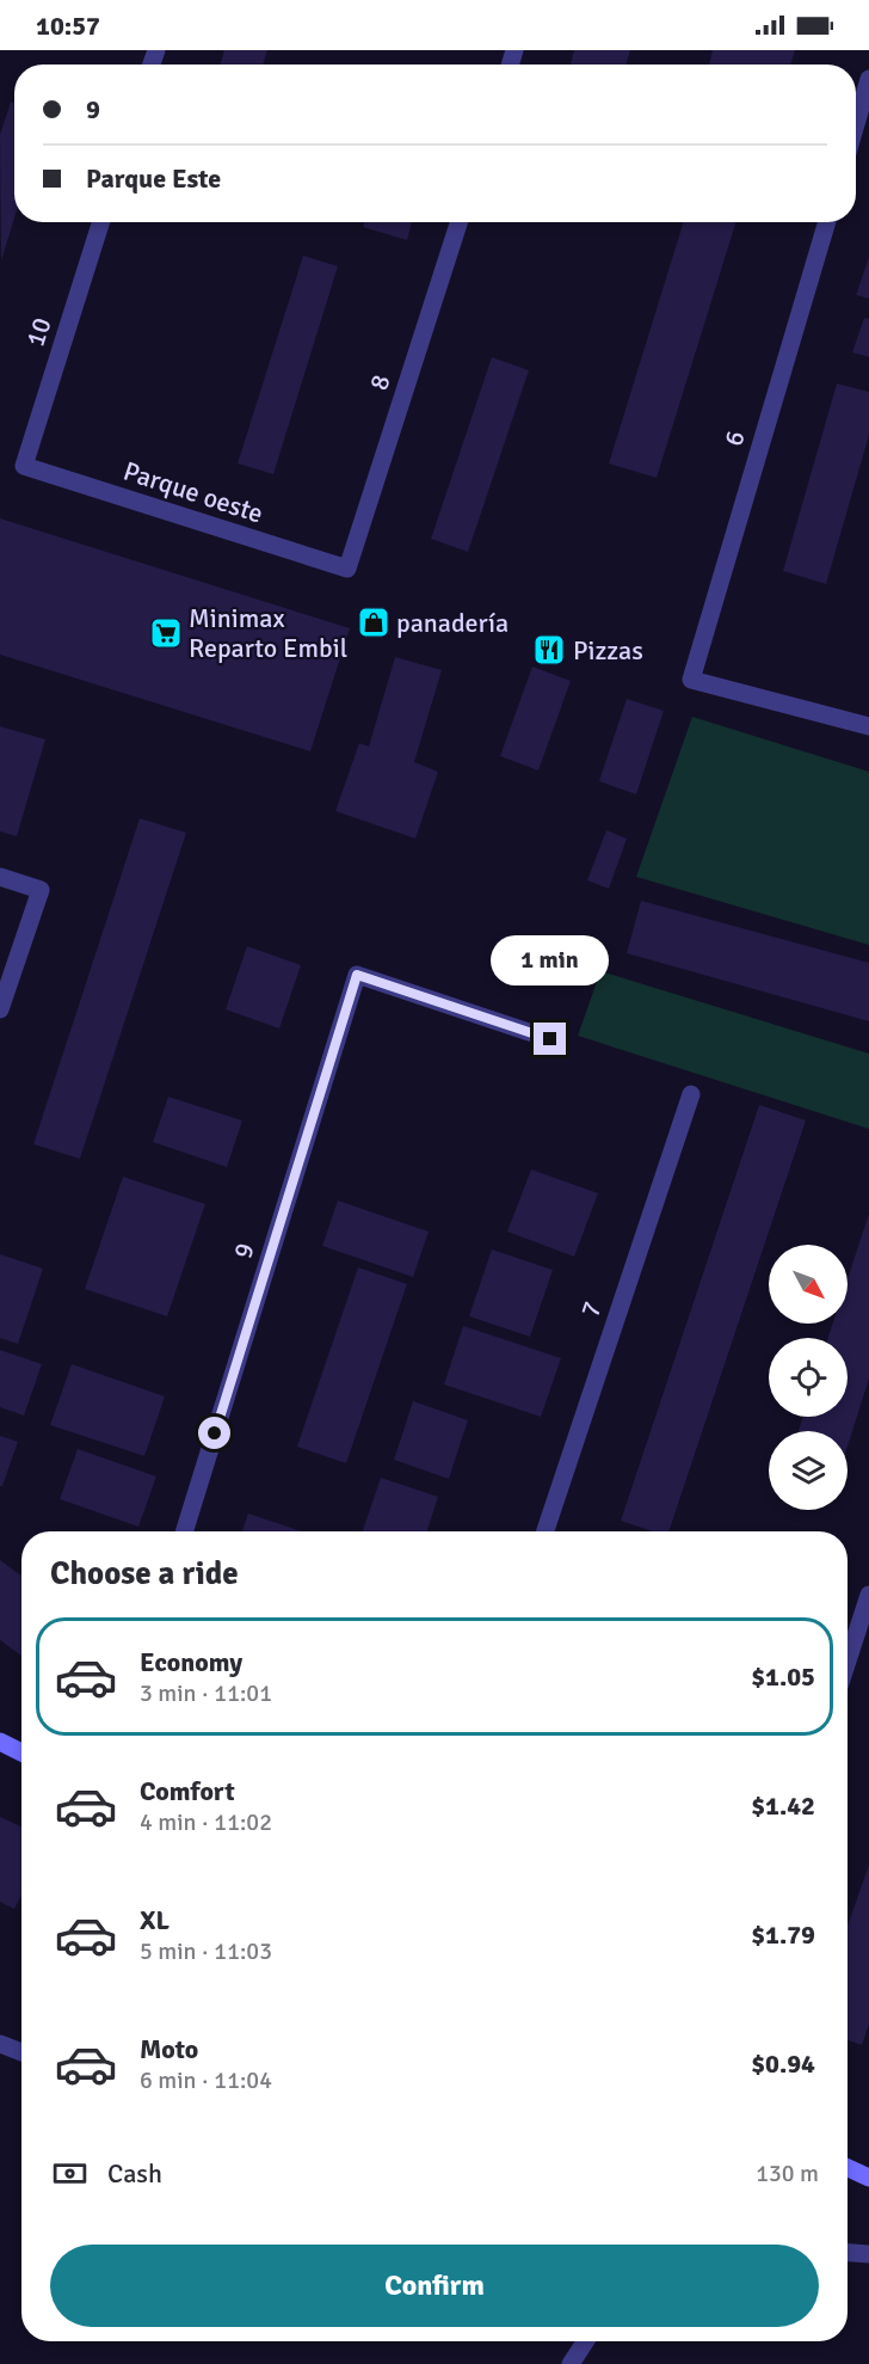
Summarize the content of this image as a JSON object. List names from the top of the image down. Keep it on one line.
{"streets":{"street":["10","8","6","Parque oeste","9","7"]},"crossings":[["10","Parque oeste"],["8","Parque oeste"]],"places":{"shop":["panadería"],"supermarket":["Minimax Reparto Embil"],"restaurant":["Pizzas"]},"north":"bottom right","page":{"status":"10:57","banner":["9","Parque Este"],"bubble":"1 min","heading":"Choose a ride","list":[{"name":"Economy","note":"3 min · 11:01","value":"$1.05"},{"name":"Comfort","note":"4 min · 11:02","value":"$1.42"},{"name":"XL","note":"5 min · 11:03","value":"$1.79"},{"name":"Moto","note":"6 min · 11:04","value":"$0.94"}],"pay":["Cash","130 m"],"buttons":"Confirm"}}
